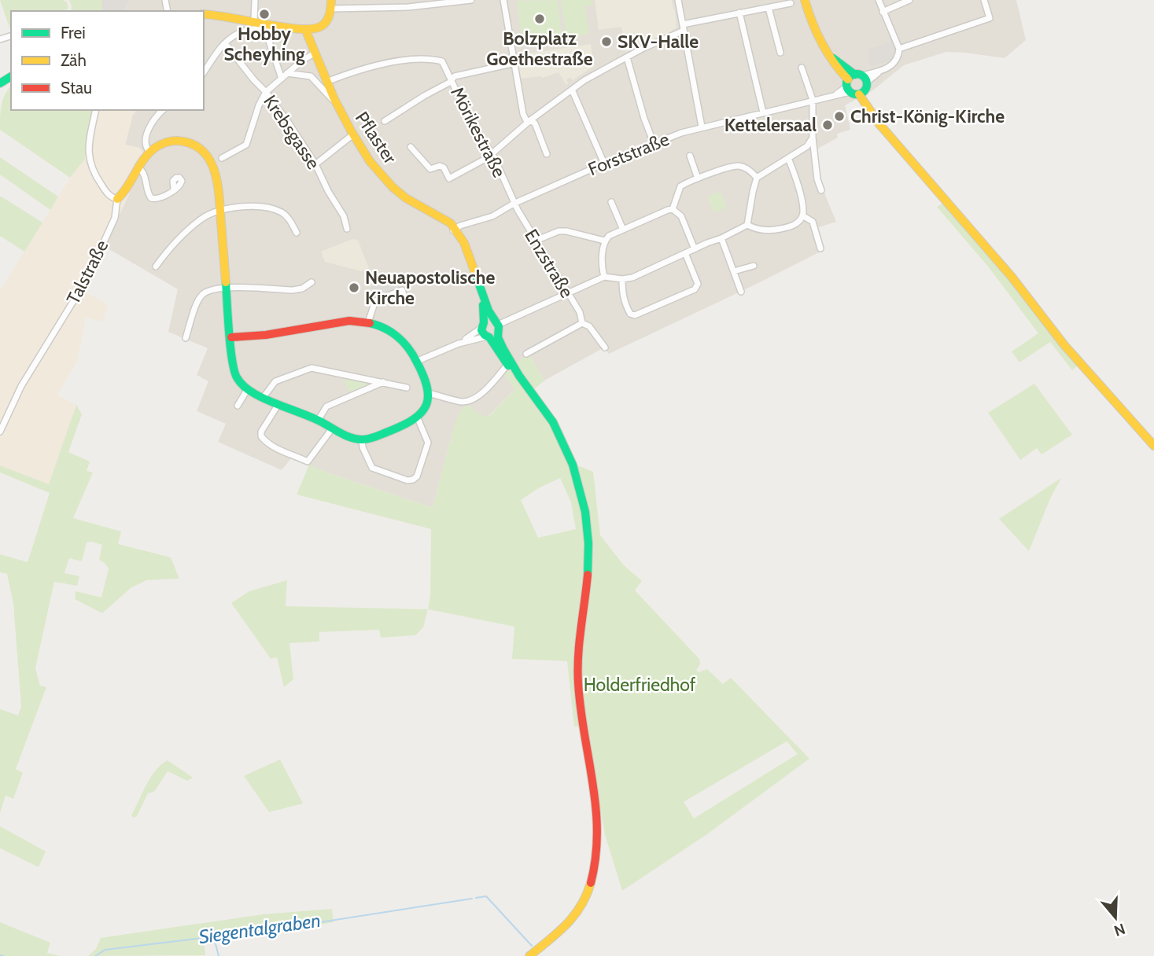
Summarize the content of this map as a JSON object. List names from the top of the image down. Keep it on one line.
{"streets":{"street":["Krebsgasse","Mörikestraße","Pflaster","Forststraße","Enzstraße","Talstraße"]},"crossings":[["Mörikestraße","Pflaster"],["Mörikestraße","Forststraße"],["Mörikestraße","Enzstraße"],["Pflaster","Forststraße"],["Forststraße","Enzstraße"]],"water":["Siegentalgraben"],"parks":["Holderfriedhof"],"places":["Hobby Scheyhing","Bolzplatz Goethestraße","SKV-Halle","Christ-König-Kirche","Kettelersaal","Neuapostolische Kirche"],"legend":["Frei","Zäh","Stau"],"north":"bottom"}
